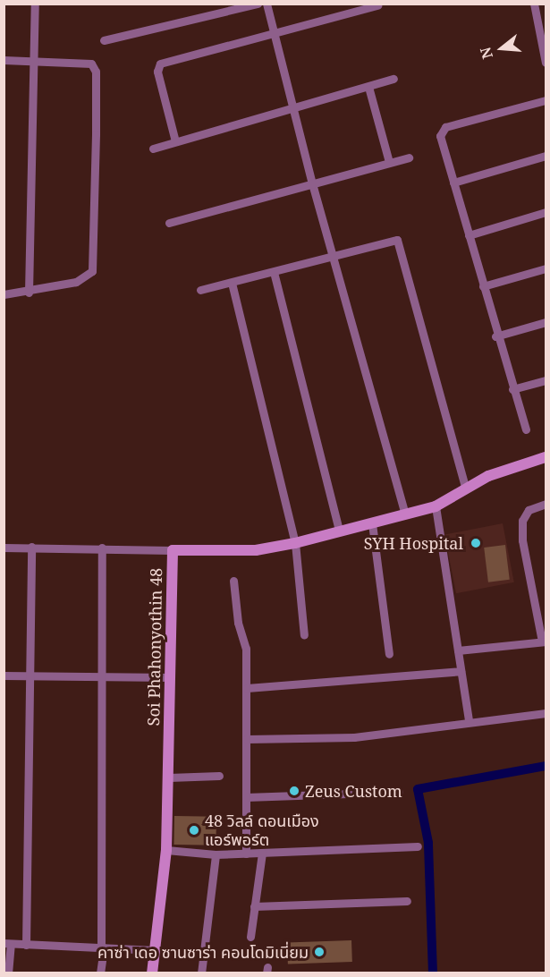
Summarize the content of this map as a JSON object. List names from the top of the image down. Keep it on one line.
{"streets":{"street":["Soi Phahonyothin 48"]},"places":["SYH Hospital","Zeus Custom","48 วิลล์ ดอนเมือง แอร์พอร์ต","คาซ่า เดอ ซานซาร่า คอนโดมิเนี่ยม"],"north":"left"}
